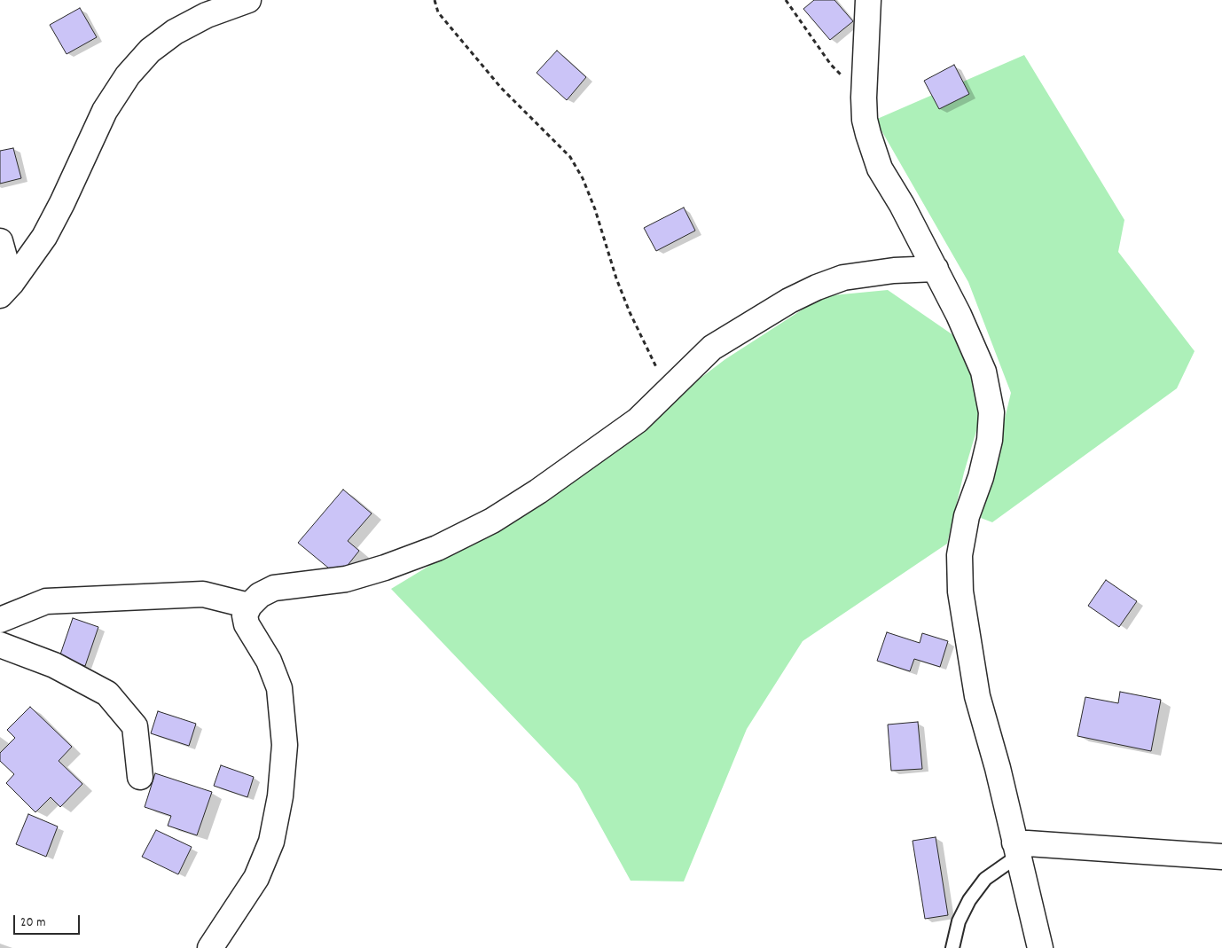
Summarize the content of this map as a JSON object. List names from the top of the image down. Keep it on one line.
{"scale_bar":"20 m"}
